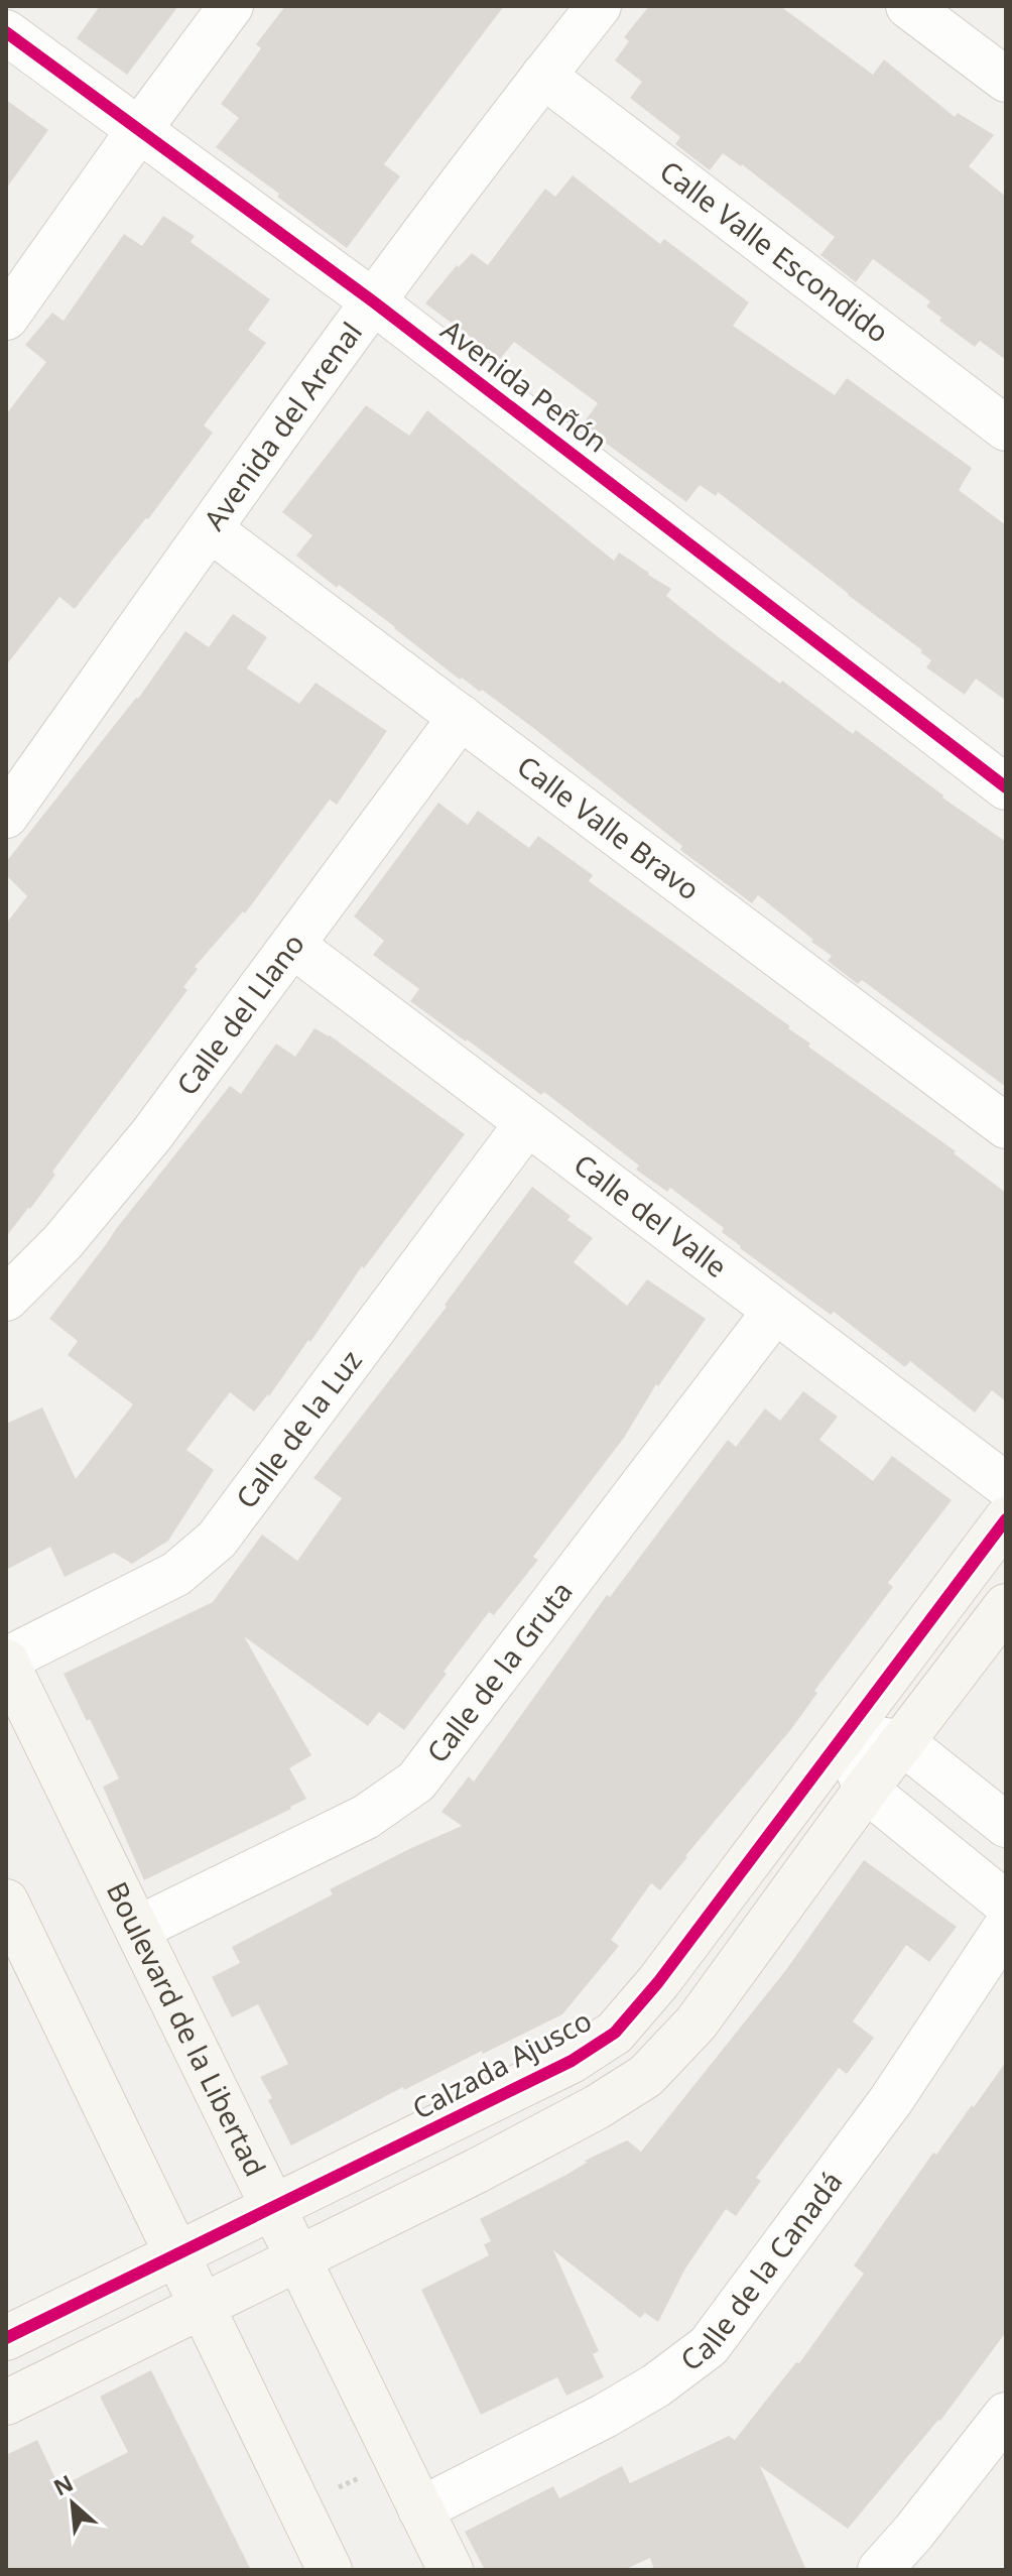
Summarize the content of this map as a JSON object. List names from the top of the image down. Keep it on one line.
{"streets":{"street":["Calle Valle Escondido","Avenida Peñón","Avenida del Arenal","Calle Valle Bravo","Calle del Llano","Calle del Valle","Calle de la Luz","Calle de la Gruta","Boulevard de la Libertad","Calzada Ajusco","Calle de la Canadá"]},"crossings":[["Calle Valle Escondido","Avenida del Arenal"],["Avenida Peñón","Avenida del Arenal"],["Avenida del Arenal","Calle Valle Bravo"],["Calle Valle Bravo","Calle del Llano"],["Calle del Llano","Calle del Valle"],["Calle del Valle","Calle de la Luz"],["Calle del Valle","Calle de la Gruta"],["Calle de la Luz","Boulevard de la Libertad"],["Calle de la Gruta","Boulevard de la Libertad"],["Boulevard de la Libertad","Calzada Ajusco"],["Boulevard de la Libertad","Calle de la Canadá"]],"north":"top left"}
